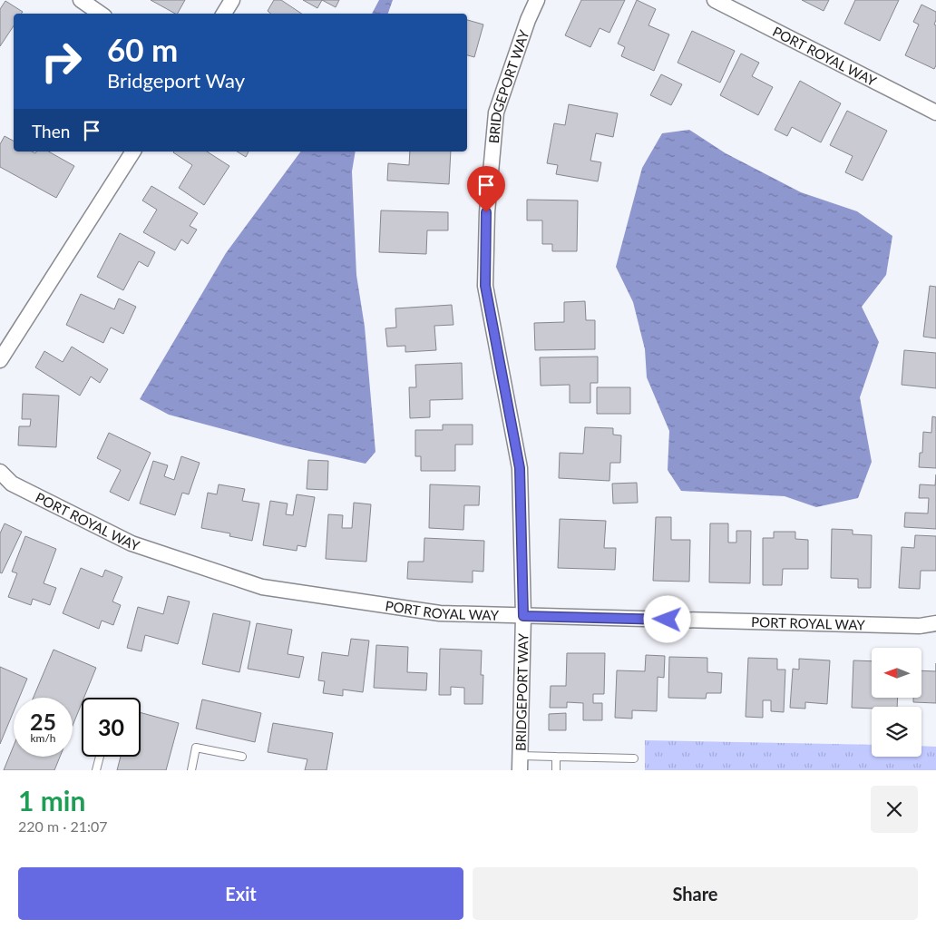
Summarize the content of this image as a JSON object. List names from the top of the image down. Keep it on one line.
{"streets":{"street":["PORT ROYAL WAY","BRIDGEPORT WAY"]},"crossings":[["PORT ROYAL WAY","BRIDGEPORT WAY"]],"north":"left","page":{"turn":["60 m","Bridgeport Way"],"then":"Then","speed":"25 km/h","limit":"30","heading":["1 min","220 m · 21:07"],"buttons":["Exit","Share"]}}
